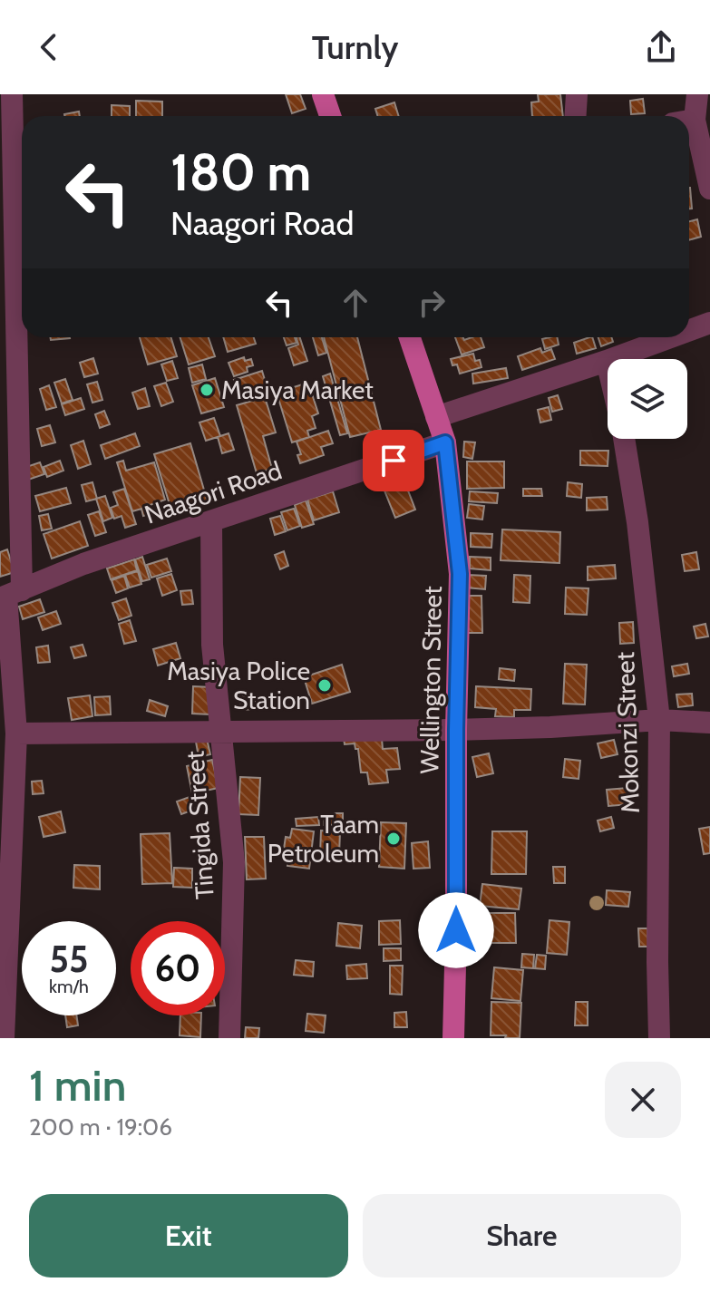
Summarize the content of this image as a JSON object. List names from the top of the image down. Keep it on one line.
{"streets":{"main road":["Wellington Street"],"street":["Naagori Road","Mokonzi Street","Tingida Street"]},"crossings":[["Naagori Road","Wellington Street"],["Naagori Road","Tingida Street"]],"places":["Masiya Market","Masiya Police Station","Taam Petroleum"],"page":{"header":"Turnly","turn":["180 m","Naagori Road"],"speed":"55 km/h","limit":"60","heading":["1 min","200 m · 19:06"],"buttons":["Exit","Share"]}}
